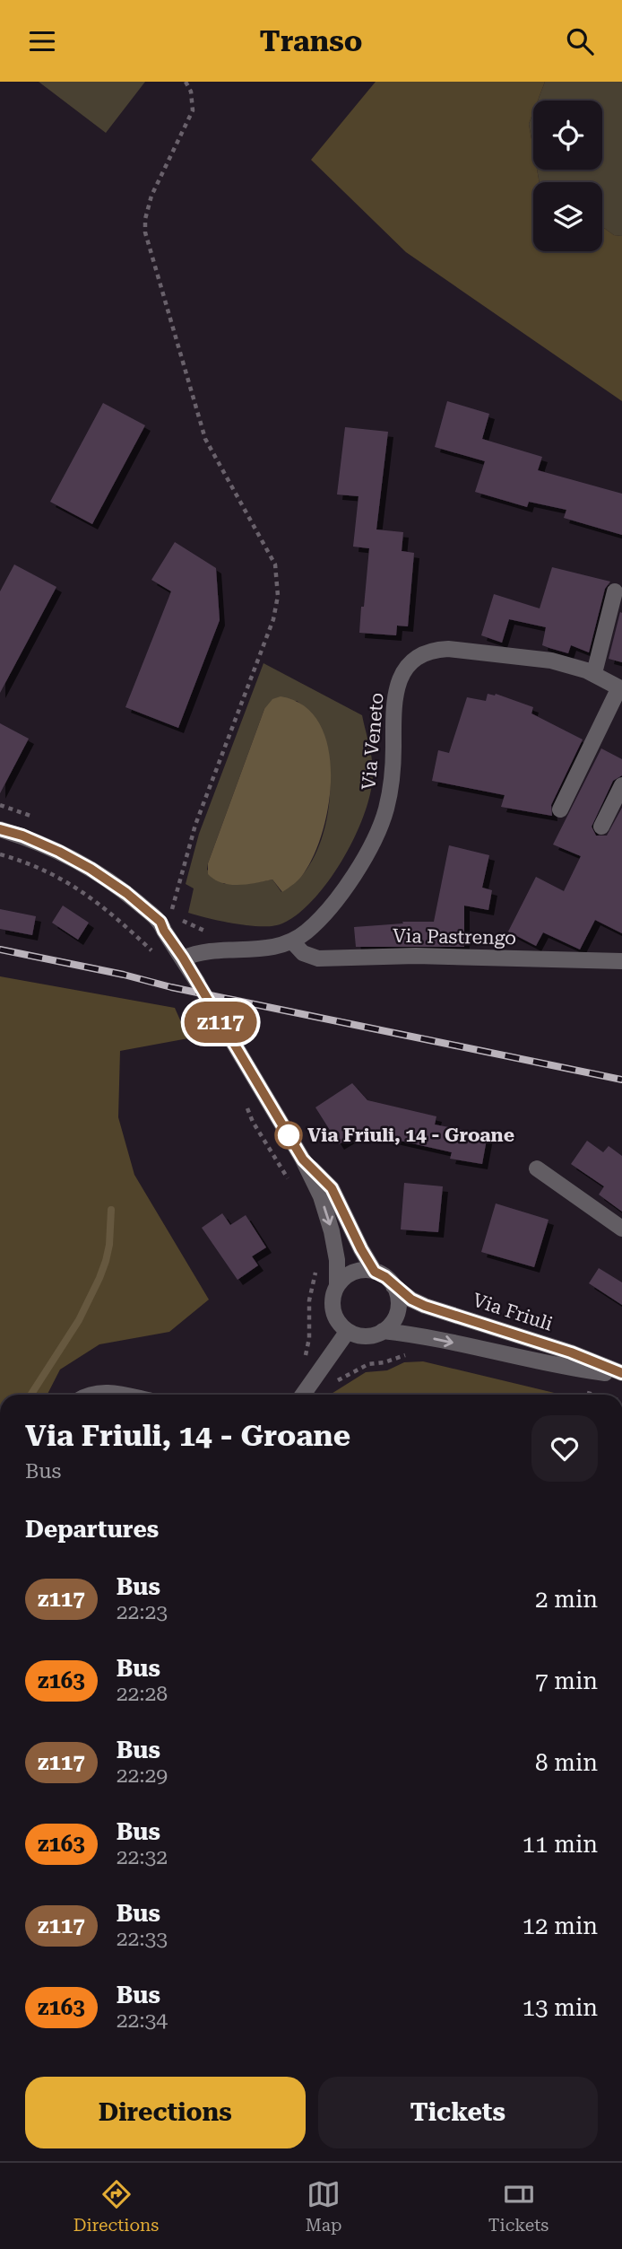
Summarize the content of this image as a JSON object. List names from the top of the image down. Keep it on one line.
{"streets":{"street":["Via Veneto","Via Pastrengo","Via Friuli"]},"crossings":[["Via Veneto","Via Pastrengo"]],"places":["Via Friuli, 14 - Groane"],"lines":["bus line z117"],"page":{"header":"Transo","on_map":"z117","heading":[["Via Friuli, 14 - Groane","Bus"],"Departures"],"list":[{"mark":"z117","name":"Bus","note":"22:23","value":"2 min"},{"mark":"z163","name":"Bus","note":"22:28","value":"7 min"},{"mark":"z117","name":"Bus","note":"22:29","value":"8 min"},{"mark":"z163","name":"Bus","note":"22:32","value":"11 min"},{"mark":"z117","name":"Bus","note":"22:33","value":"12 min"},{"mark":"z163","name":"Bus","note":"22:34","value":"13 min"}],"buttons":["Directions","Tickets"],"tabs":["Directions","Map","Tickets"]}}
